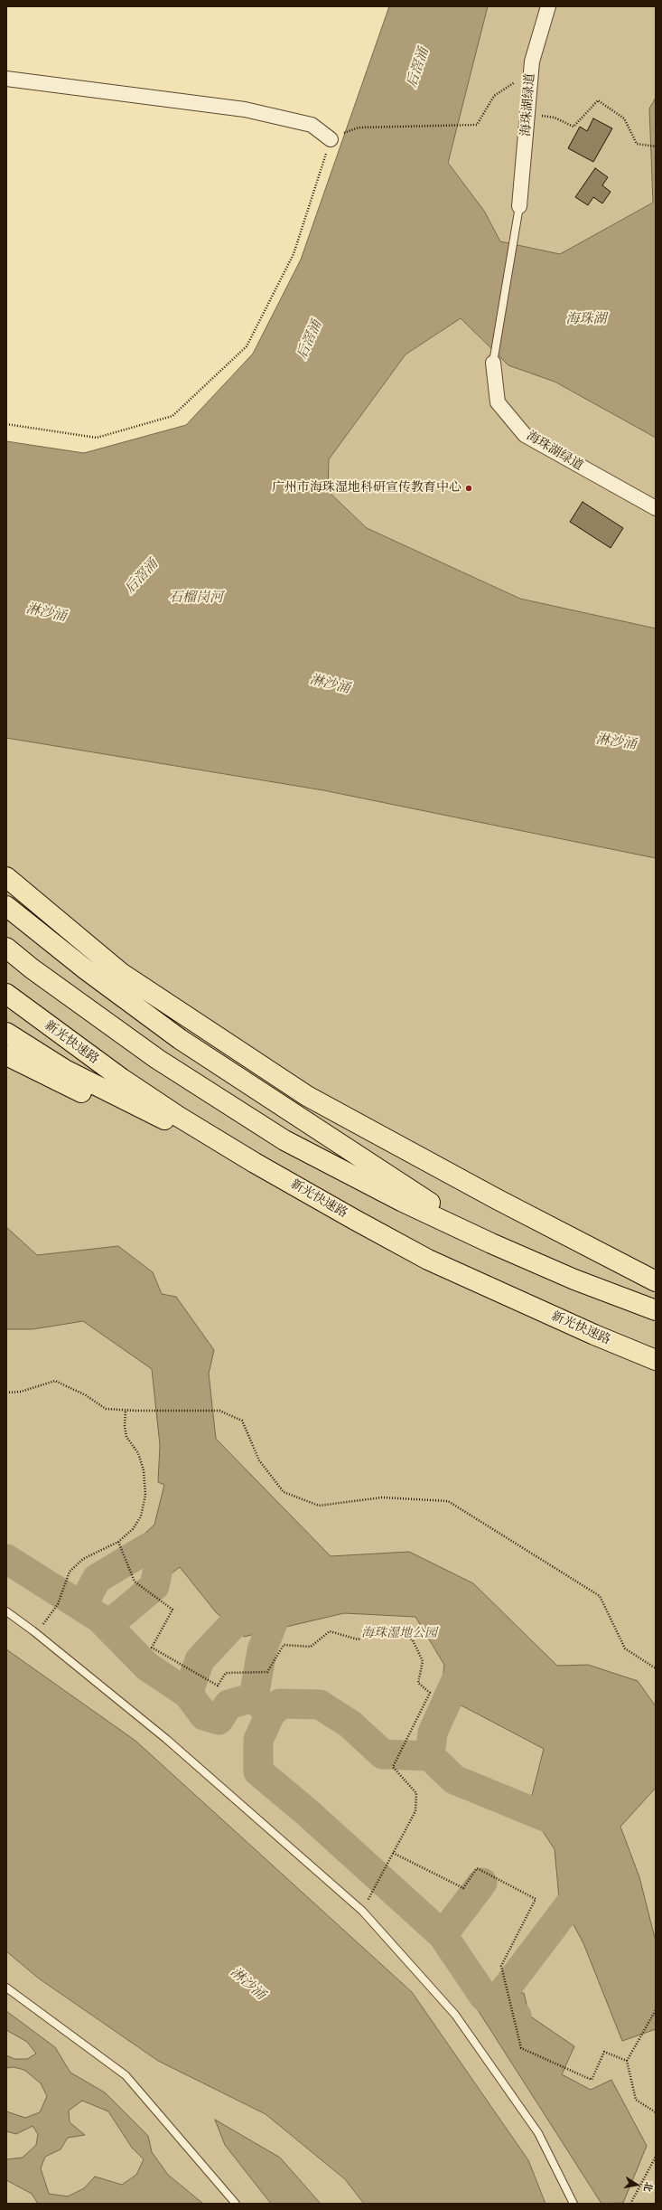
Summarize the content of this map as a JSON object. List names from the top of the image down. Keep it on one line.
{"streets":{"highway":["新光快速路"],"street":["海珠湖绿道"]},"water":["后滘涌","海珠湖","石榴岗河","淋沙涌"],"parks":["海珠湿地公园"],"places":["广州市海珠湿地科研宣传教育中心"],"north":"right"}
